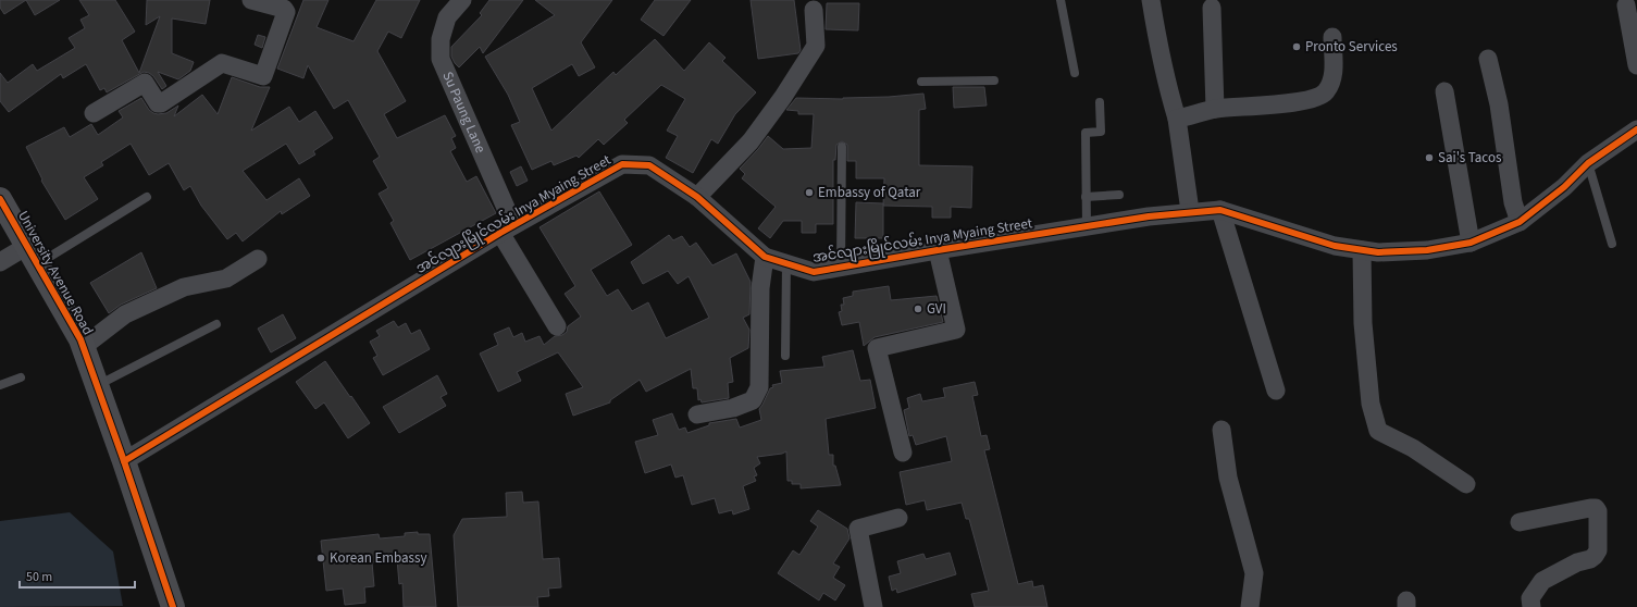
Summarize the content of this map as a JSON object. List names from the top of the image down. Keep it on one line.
{"streets":{"main road":["University Avenue Road"],"street":["Su Paung Lane","အင်လျားမြိုင်လမ်း Inya Myaing Street"]},"crossings":[["Su Paung Lane","အင်လျားမြိုင်လမ်း Inya Myaing Street"],["အင်လျားမြိုင်လမ်း Inya Myaing Street","University Avenue Road"]],"places":["Pronto Services","Sai's Tacos","Embassy of Qatar","GVI","Korean Embassy"],"scale_bar":"50 m"}
